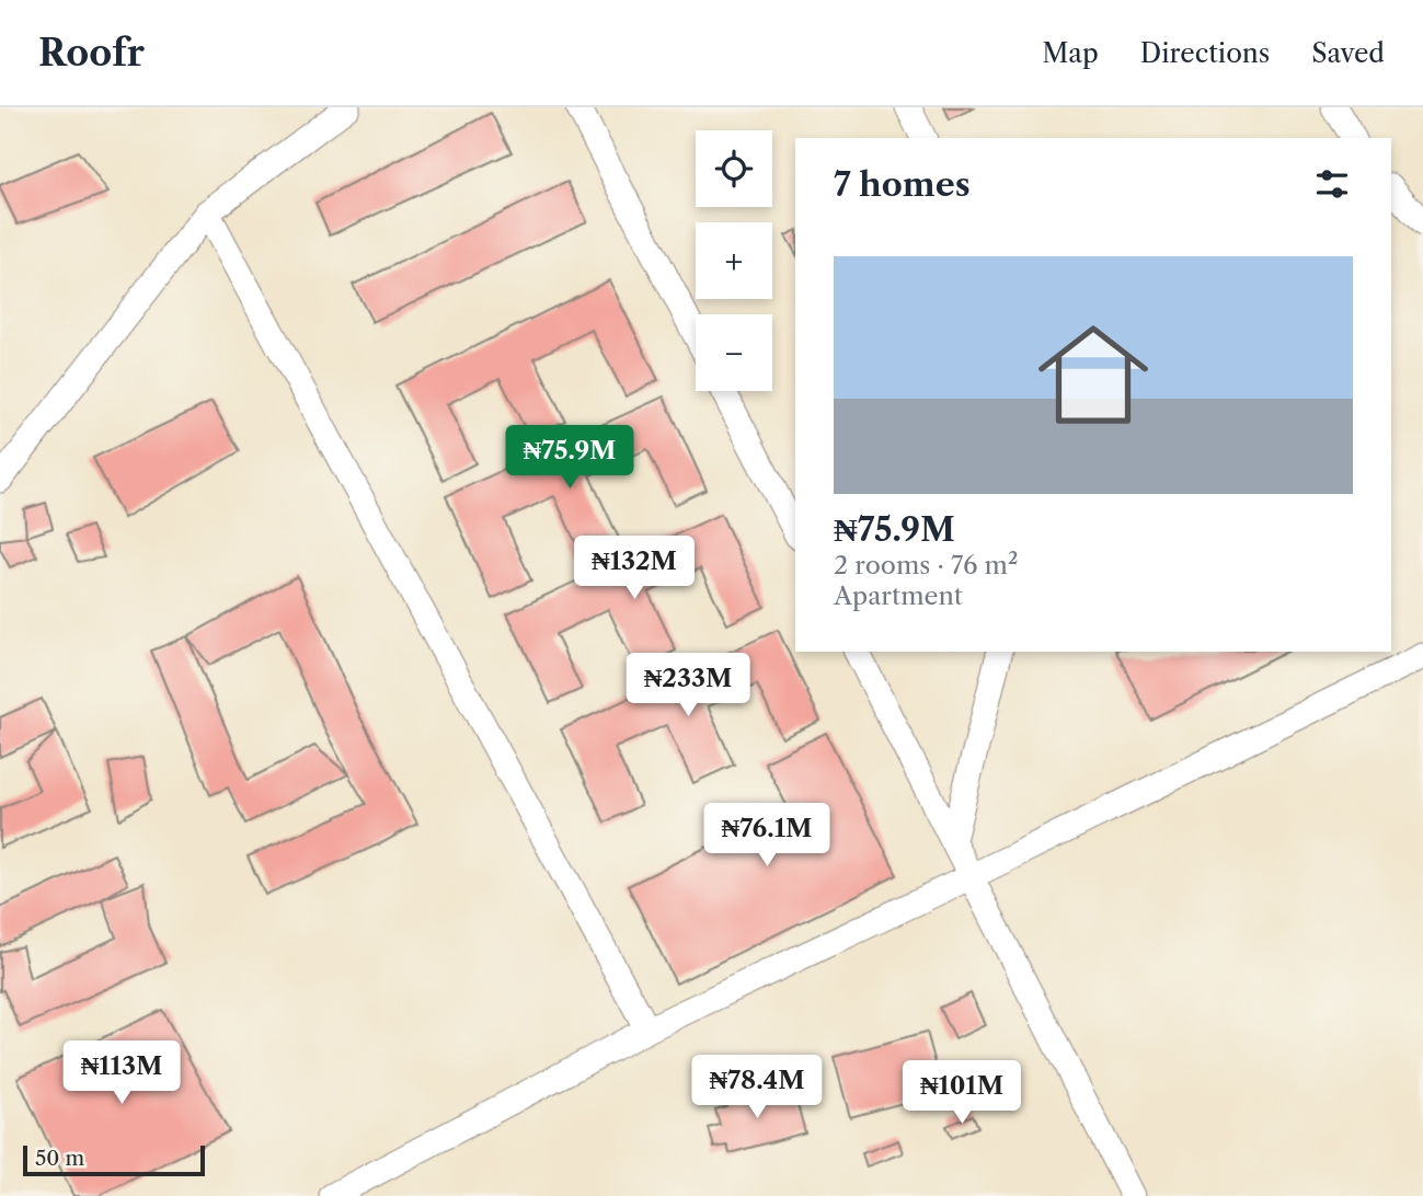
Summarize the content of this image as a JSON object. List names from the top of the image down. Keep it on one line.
{"scale_bar":"50 m","page":{"header":"Roofr","nav":["Map","Directions","Saved"],"map_buttons":["+","−"],"heading":"7 homes","list":[{"name":"₦75.9M","note":"2 rooms · 76 m² · Apartment"}],"price":["₦75.9M","₦132M","₦233M","₦76.1M","₦113M","₦78.4M","₦101M"],"scale":"50 m"}}
